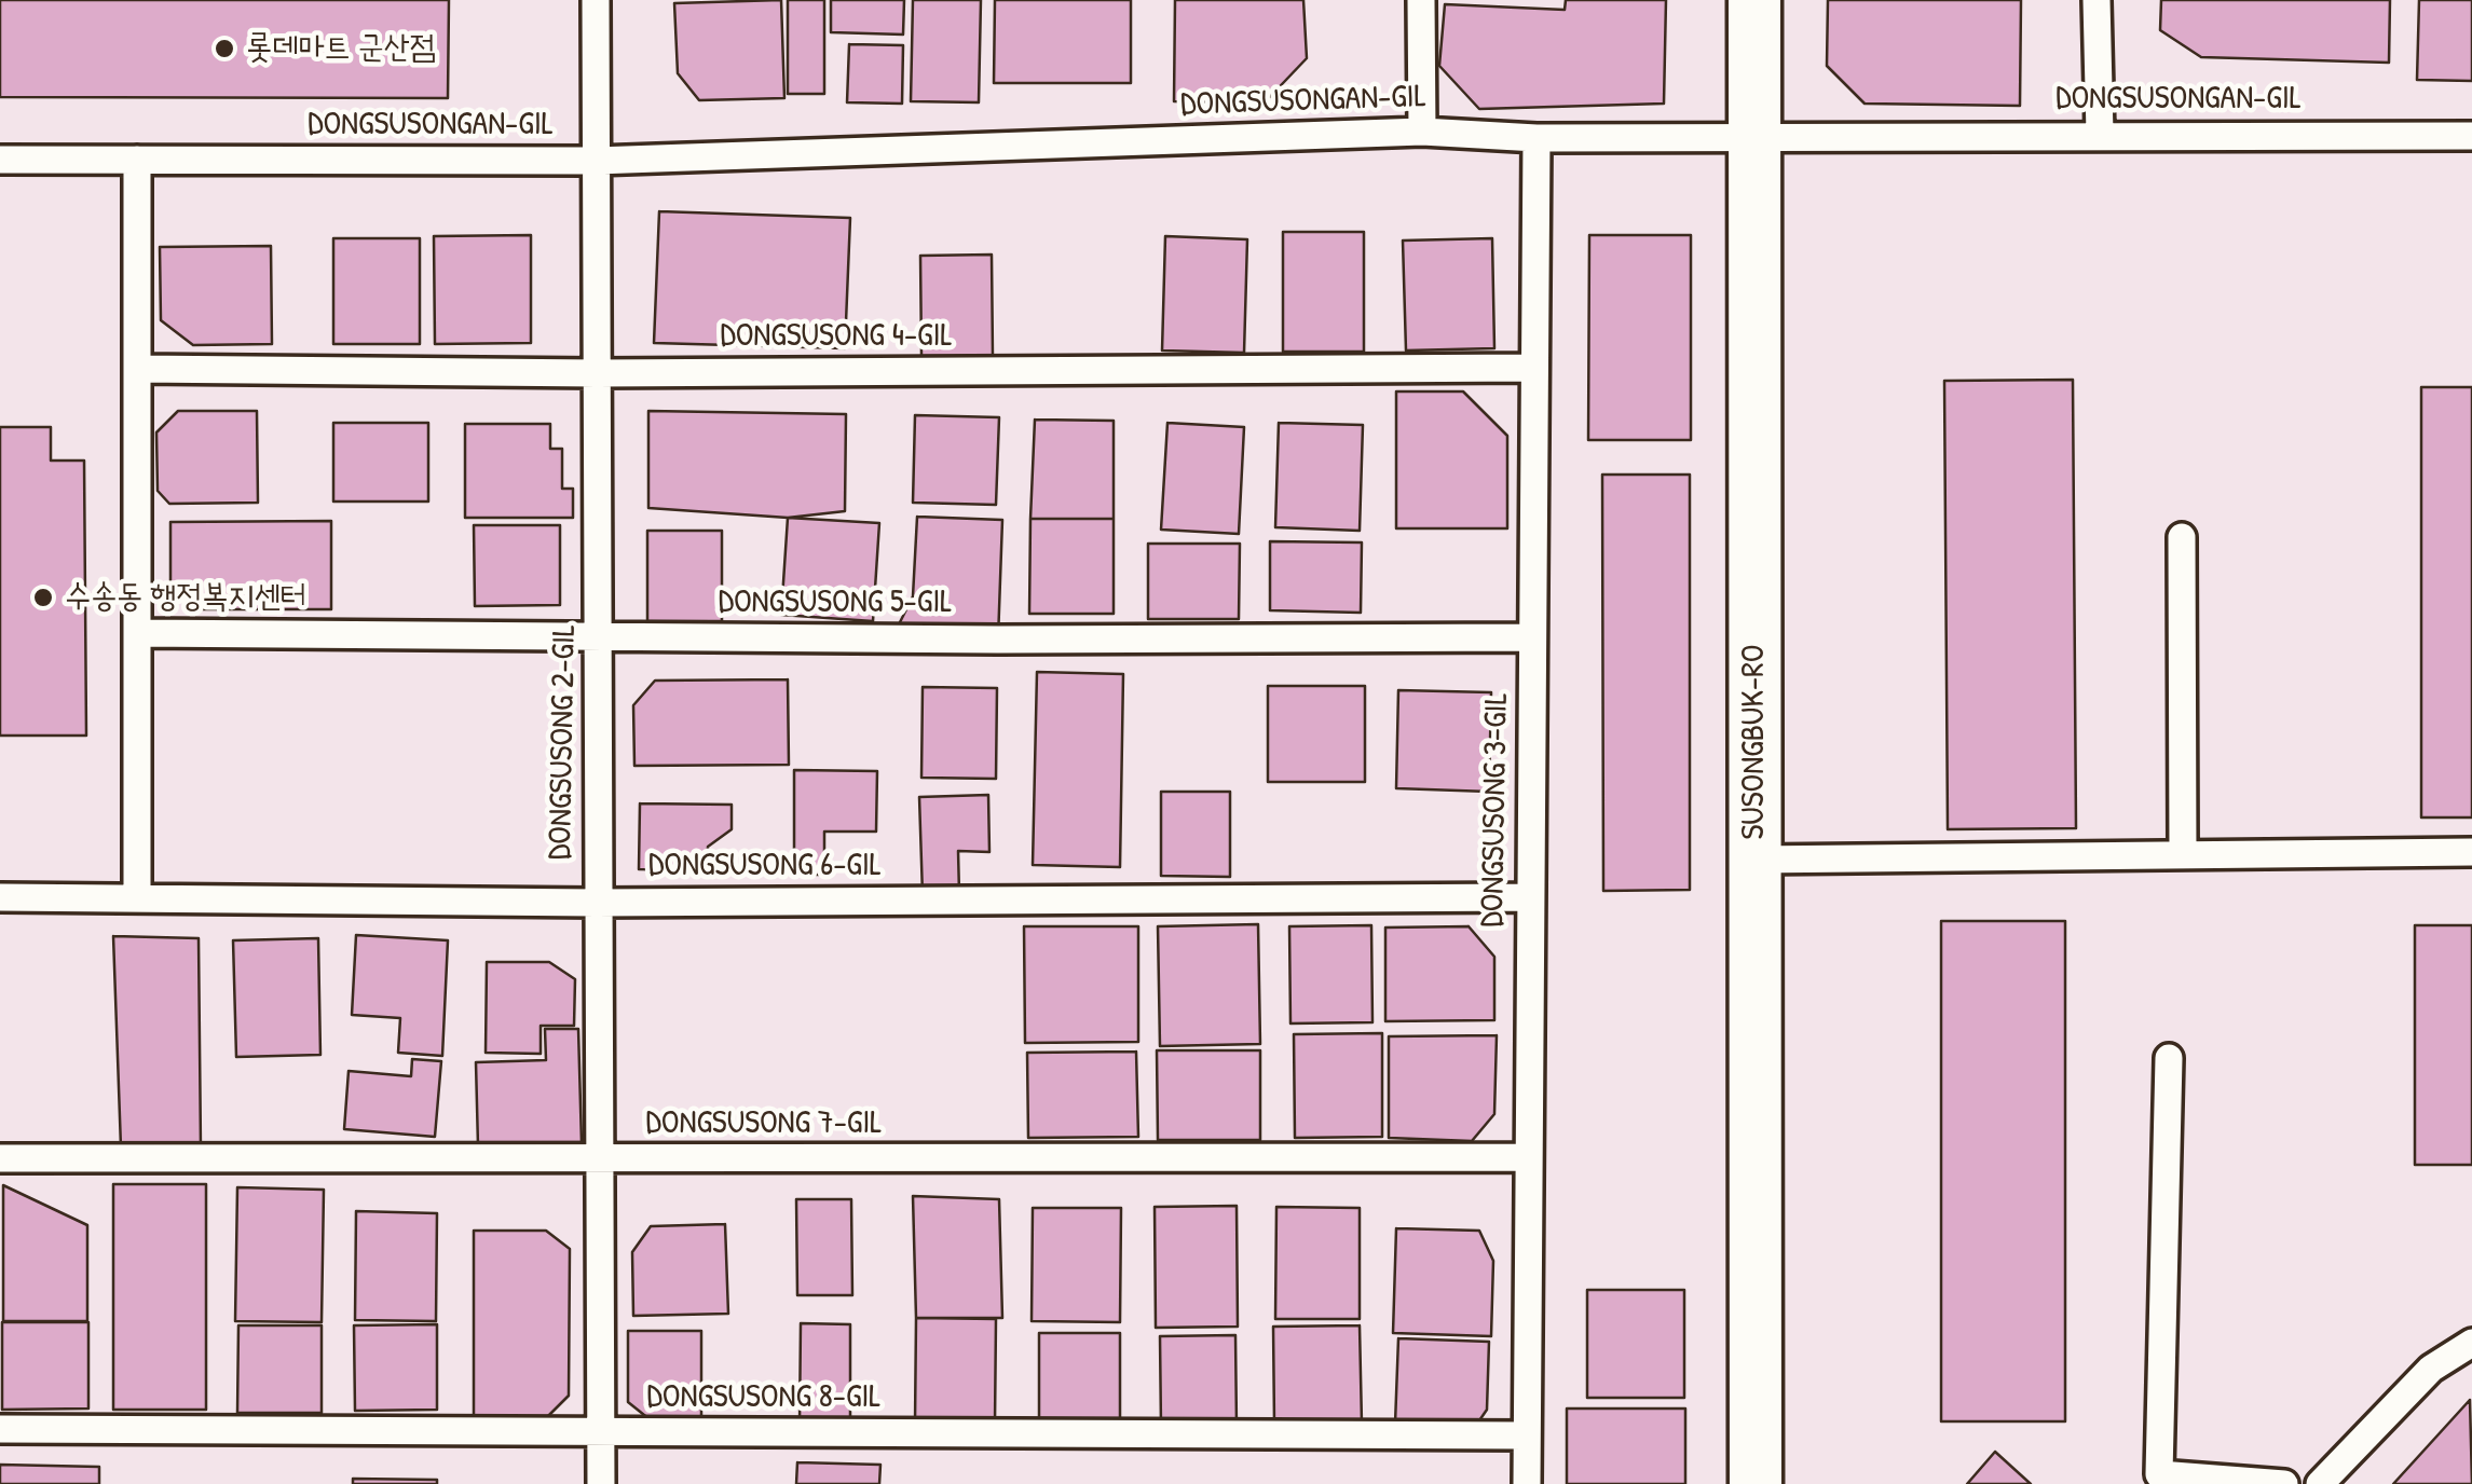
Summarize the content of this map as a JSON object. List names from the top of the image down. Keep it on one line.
{"streets":{"street":["SUSONGBUK-RO"],"lane":["DONGSUSONGAN-GIL","DONGSUSONG 4-GIL","DONGSUSONG 5-GIL","DONGSUSONG 2-GIL","DONGSUSONG 3-GIL","DONGSUSONG 6-GIL","DONGSUSONG 7-GIL","DONGSUSONG 8-GIL"]},"crossings":[["DONGSUSONGAN-GIL","DONGSUSONG 2-GIL"],["DONGSUSONGAN-GIL","SUSONGBUK-RO"],["DONGSUSONGAN-GIL","DONGSUSONG 3-GIL"],["DONGSUSONG 4-GIL","DONGSUSONG 2-GIL"],["DONGSUSONG 4-GIL","DONGSUSONG 3-GIL"],["DONGSUSONG 5-GIL","DONGSUSONG 2-GIL"],["DONGSUSONG 5-GIL","DONGSUSONG 3-GIL"],["DONGSUSONG 2-GIL","DONGSUSONG 6-GIL"],["DONGSUSONG 2-GIL","DONGSUSONG 7-GIL"],["DONGSUSONG 2-GIL","DONGSUSONG 8-GIL"],["DONGSUSONG 3-GIL","DONGSUSONG 6-GIL"],["DONGSUSONG 3-GIL","DONGSUSONG 7-GIL"],["DONGSUSONG 3-GIL","DONGSUSONG 8-GIL"]],"places":["롯데마트 군산점","수송동 행정복지센터"]}
